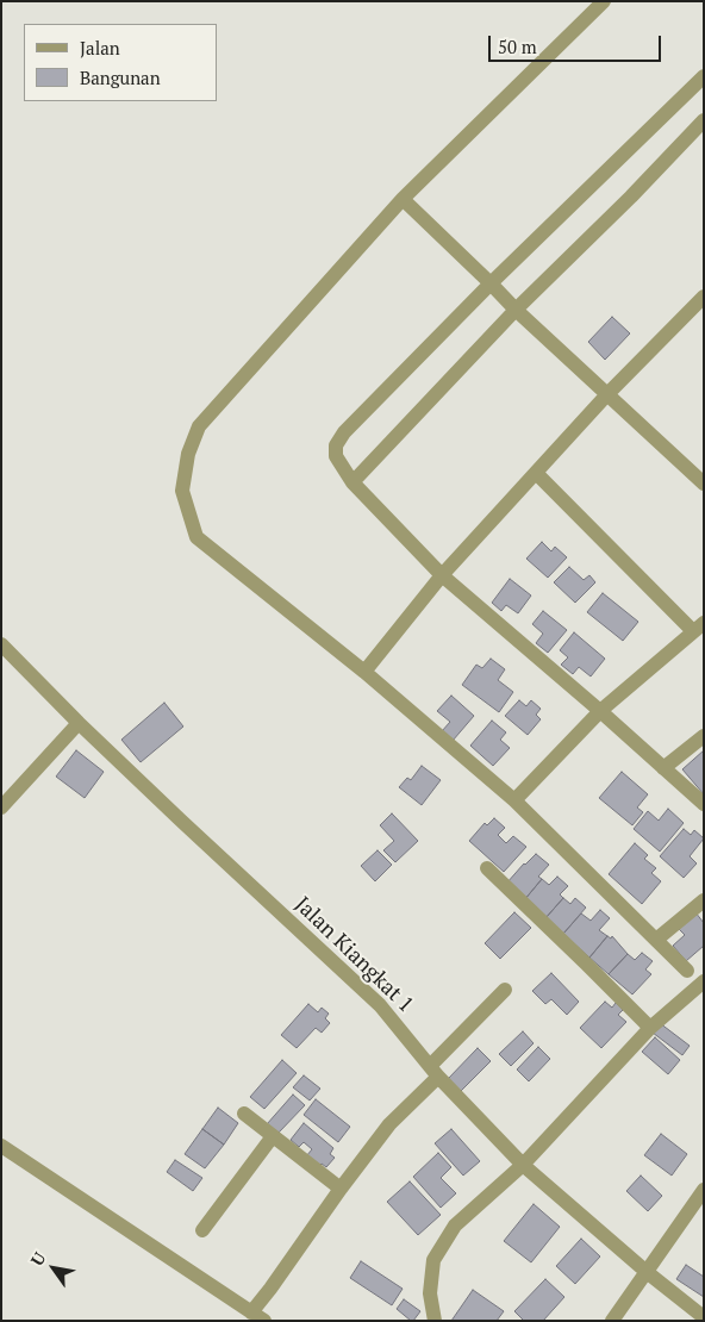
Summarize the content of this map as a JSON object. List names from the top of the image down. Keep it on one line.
{"streets":{"street":["Jalan Kiangkat 1"]},"legend":["Jalan","Bangunan"],"scale_bar":"50 m","north":"top left"}
